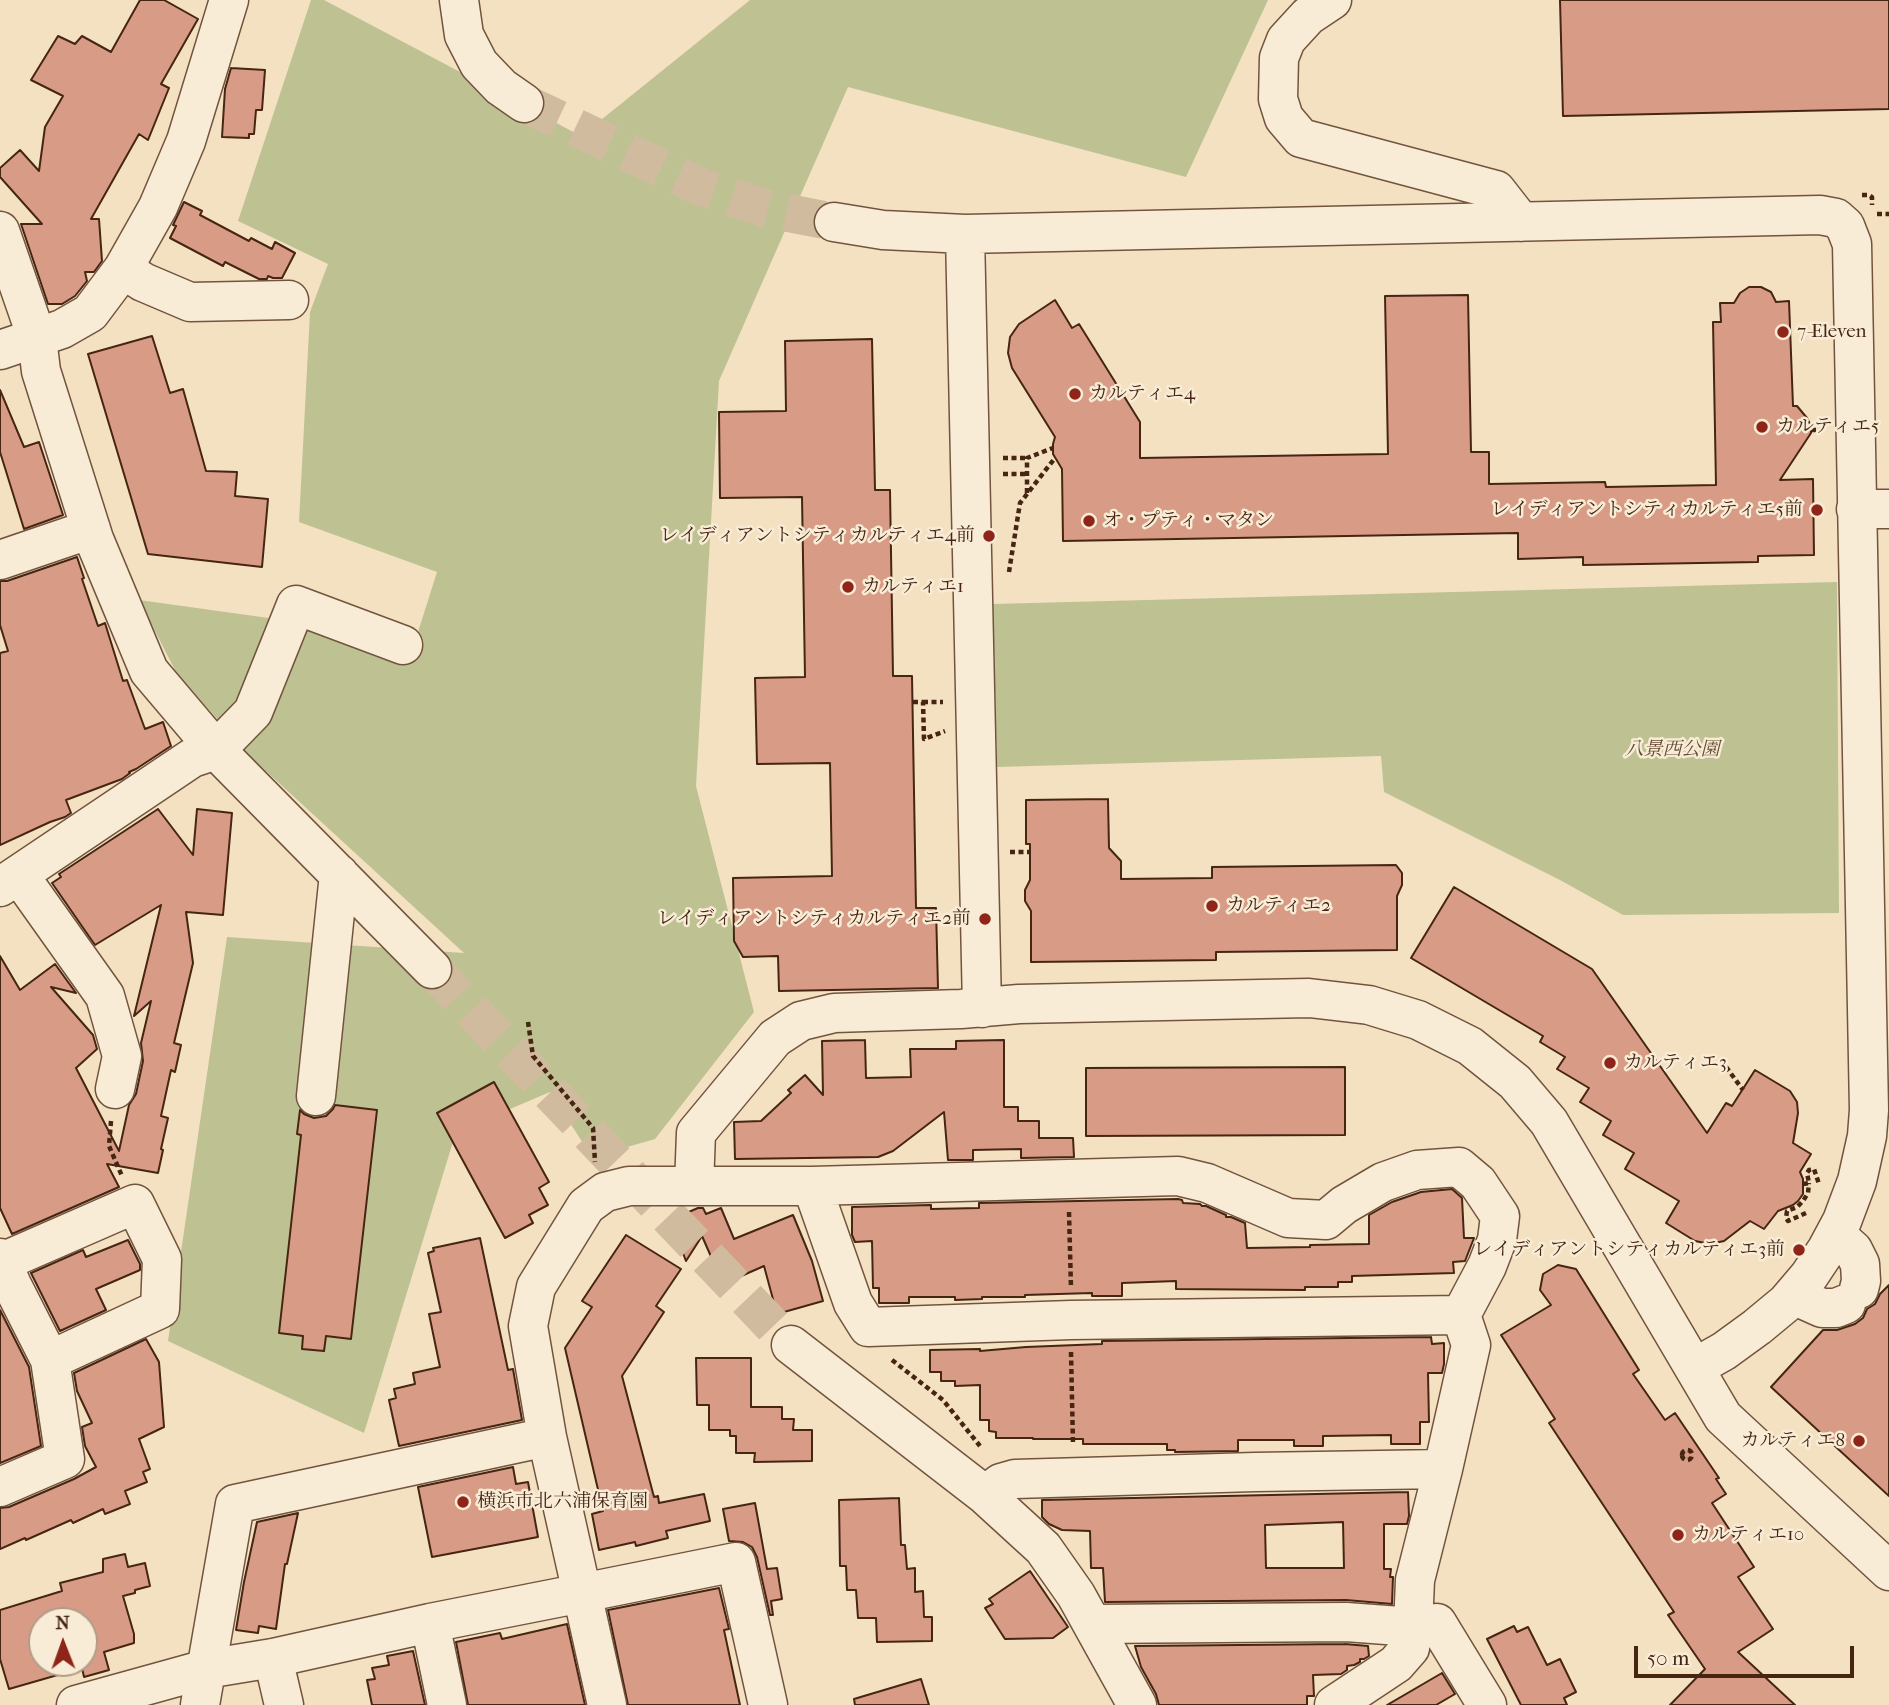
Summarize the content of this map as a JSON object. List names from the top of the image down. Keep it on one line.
{"parks":["八景西公園"],"places":["7-Eleven","カルティエ4","カルティエ5","レイディアントシティカルティエ5前","オ・プティ・マタン","レイディアントシティカルティエ4前","カルティエ1","カルティエ2","レイディアントシティカルティエ2前","カルティエ3","レイディアントシティカルティエ3前","カルティエ8","横浜市北六浦保育園","カルティエ10"],"scale_bar":"50 m","north":"top"}
